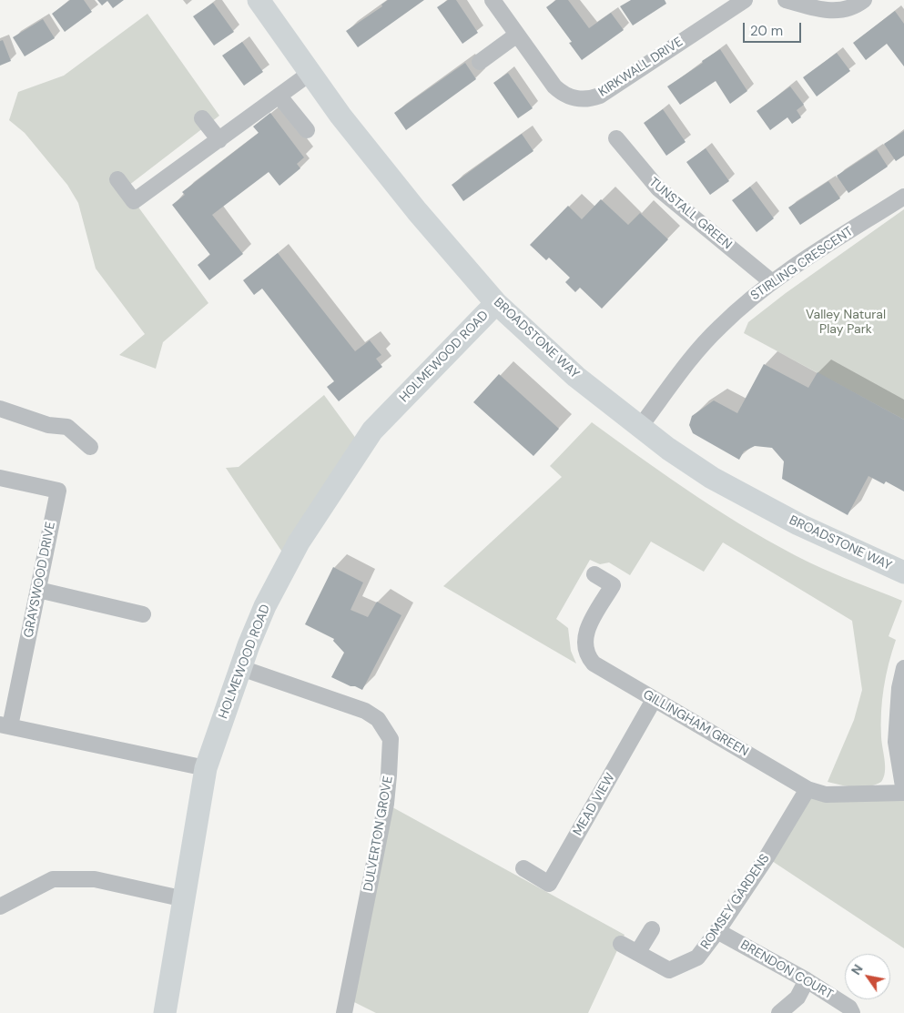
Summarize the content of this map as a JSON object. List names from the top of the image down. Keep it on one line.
{"streets":{"street":["KIRKWALL DRIVE","TUNSTALL GREEN","STIRLING CRESCENT","BROADSTONE WAY","HOLMEWOOD ROAD","GRAYSWOOD DRIVE","GILLINGHAM GREEN","MEAD VIEW","DULVERTON GROVE","ROMSEY GARDENS","BRENDON COURT"]},"crossings":[["TUNSTALL GREEN","STIRLING CRESCENT"],["STIRLING CRESCENT","BROADSTONE WAY"],["BROADSTONE WAY","HOLMEWOOD ROAD"],["HOLMEWOOD ROAD","GRAYSWOOD DRIVE"],["HOLMEWOOD ROAD","DULVERTON GROVE"],["GILLINGHAM GREEN","MEAD VIEW"],["GILLINGHAM GREEN","ROMSEY GARDENS"],["ROMSEY GARDENS","BRENDON COURT"]],"parks":["Valley Natural Play Park"],"scale_bar":"20 m","north":"top left"}
